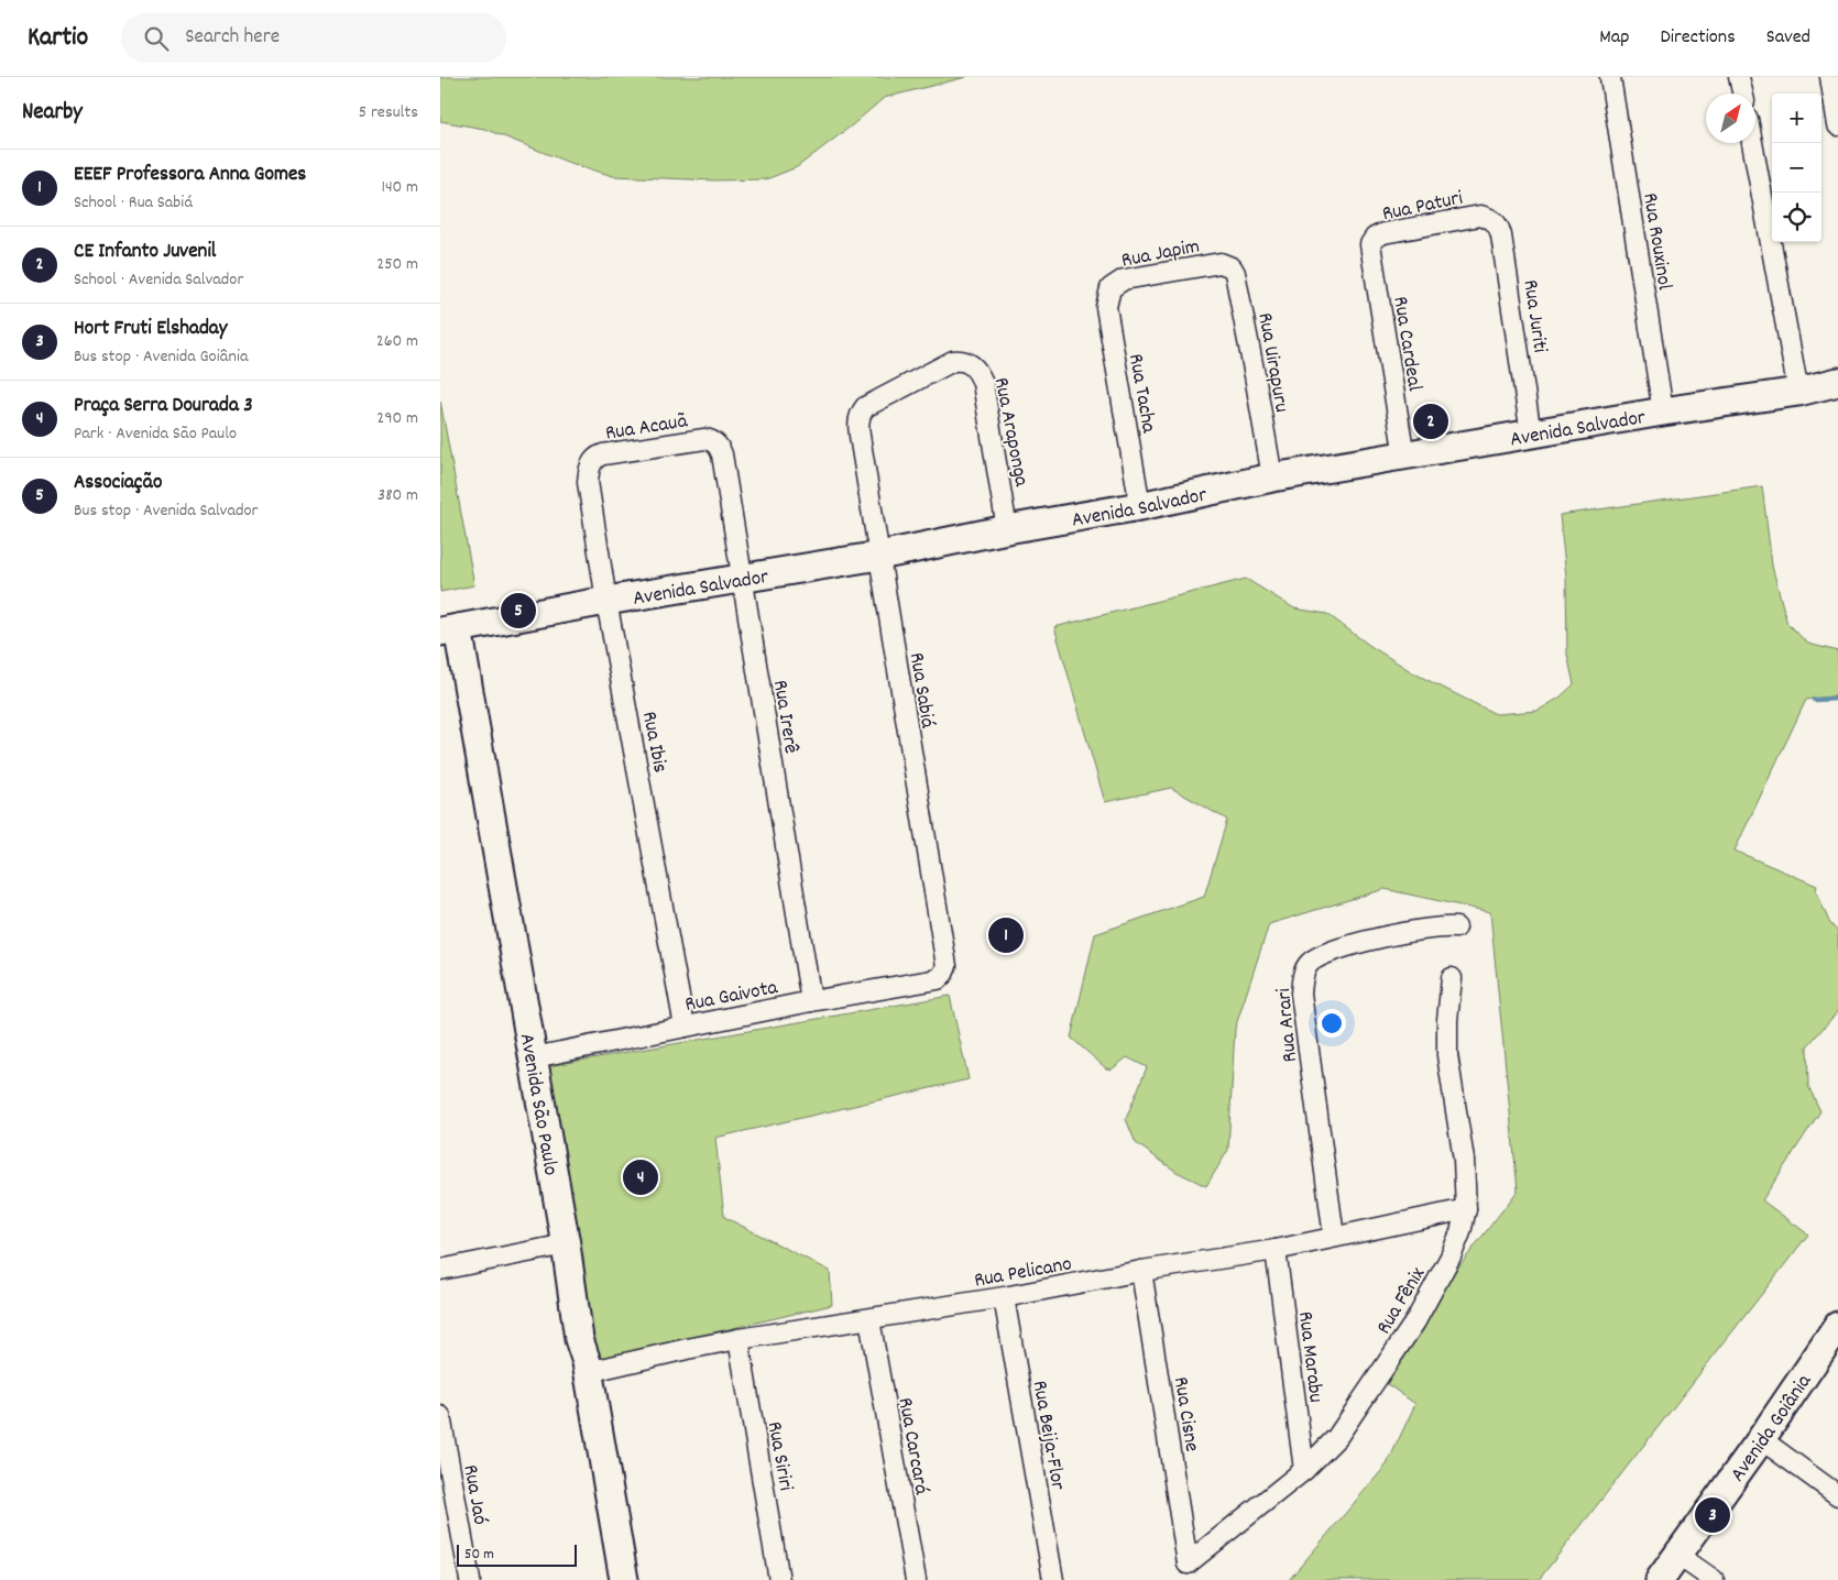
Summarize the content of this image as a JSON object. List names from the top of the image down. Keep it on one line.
{"streets":{"street":["Rua Paturi","Rua Rouxinol","Rua Japim","Rua Juriti","Rua Cardeal","Rua Uirapuru","Rua Tacha","Rua Acauã","Avenida Salvador","Rua Araponga","Rua Sabiá","Rua Irerê","Rua Ibis","Rua Gaivota","Rua Arari","Avenida São Paulo","Rua Pelicano","Rua Fênix","Rua Marabu","Rua Cisne","Avenida Goiânia","Rua Beija-Flor","Rua Carcará","Rua Siriri","Rua Jaó"]},"crossings":[["Rua Paturi","Rua Juriti"],["Rua Paturi","Rua Cardeal"],["Rua Rouxinol","Avenida Salvador"],["Rua Japim","Rua Uirapuru"],["Rua Japim","Rua Tacha"],["Rua Juriti","Avenida Salvador"],["Rua Cardeal","Avenida Salvador"],["Rua Uirapuru","Avenida Salvador"],["Rua Tacha","Avenida Salvador"],["Rua Acauã","Rua Irerê"],["Rua Acauã","Rua Ibis"],["Avenida Salvador","Rua Araponga"],["Avenida Salvador","Rua Sabiá"],["Avenida Salvador","Rua Irerê"],["Avenida Salvador","Rua Ibis"],["Avenida Salvador","Avenida São Paulo"],["Rua Araponga","Rua Sabiá"],["Rua Sabiá","Rua Gaivota"],["Rua Irerê","Rua Gaivota"],["Rua Ibis","Rua Gaivota"],["Rua Gaivota","Avenida São Paulo"],["Rua Arari","Rua Pelicano"],["Avenida São Paulo","Rua Pelicano"],["Rua Pelicano","Rua Fênix"],["Rua Pelicano","Rua Marabu"],["Rua Pelicano","Rua Cisne"],["Rua Pelicano","Rua Beija-Flor"],["Rua Pelicano","Rua Carcará"],["Rua Pelicano","Rua Siriri"],["Rua Fênix","Rua Marabu"],["Rua Fênix","Rua Cisne"]],"scale_bar":"50 m","north":"top right","page":{"header":"Kartio","search":"Search here","nav":["Map","Directions","Saved"],"heading":["Nearby","5 results"],"map_buttons":["+","−"],"list":[{"mark":"1","name":"EEEF Professora Anna Gomes","note":"School · Rua Sabiá","value":"140 m"},{"mark":"2","name":"CE Infanto Juvenil","note":"School · Avenida Salvador","value":"250 m"},{"mark":"3","name":"Hort Fruti Elshaday","note":"Bus stop · Avenida Goiânia","value":"260 m"},{"mark":"4","name":"Praça Serra Dourada 3","note":"Park · Avenida São Paulo","value":"290 m"},{"mark":"5","name":"Associação","note":"Bus stop · Avenida Salvador","value":"380 m"}],"pins":["2","5","1","4","3"],"scale":"50 m"}}
